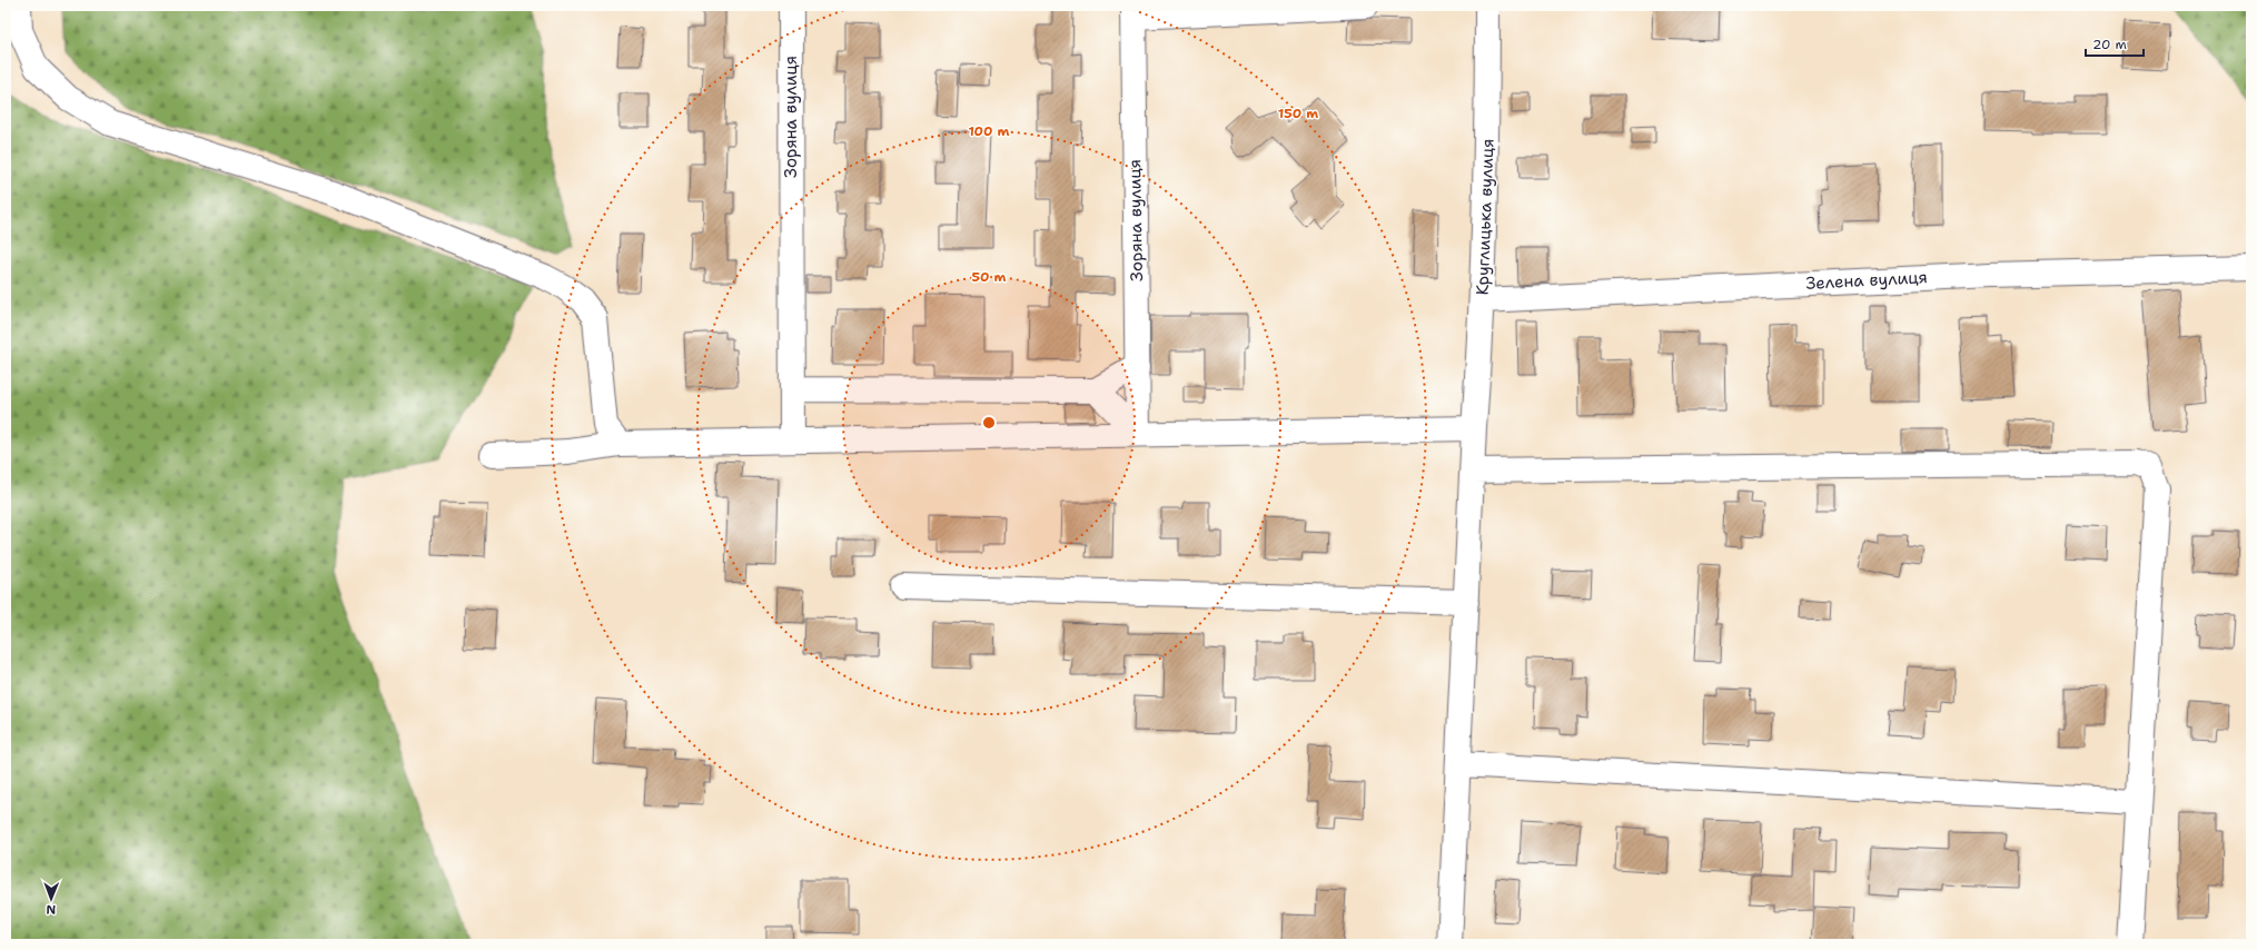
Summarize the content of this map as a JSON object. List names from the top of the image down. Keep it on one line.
{"streets":{"street":["Зоряна вулиця","Круглицька вулиця","Зелена вулиця"]},"crossings":[["Круглицька вулиця","Зелена вулиця"]],"scale_bar":"20 m","north":"bottom","rings":["150 m","100 m","50 m"]}
